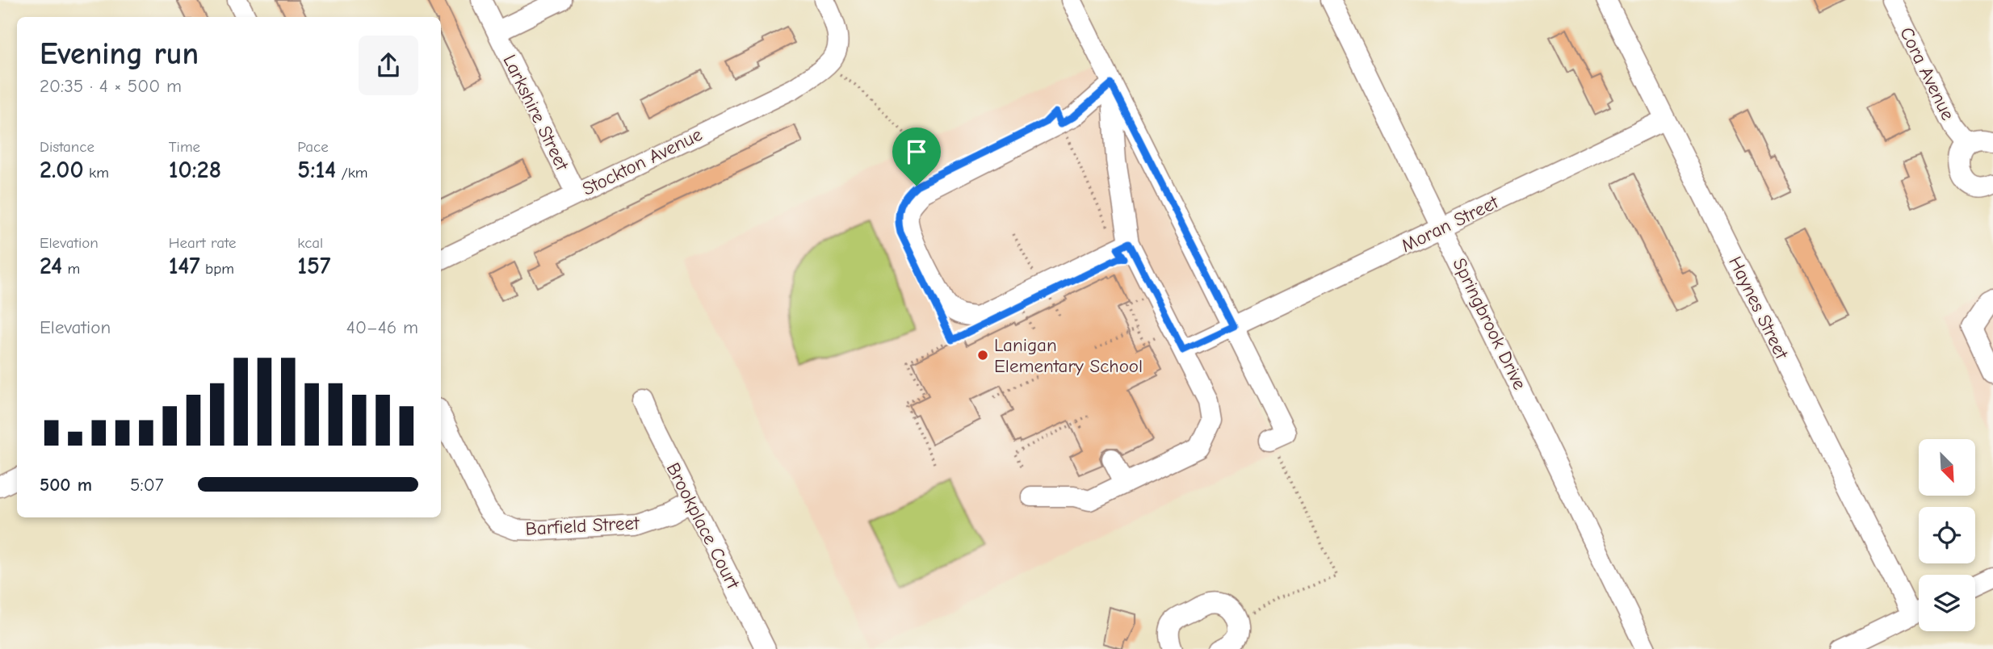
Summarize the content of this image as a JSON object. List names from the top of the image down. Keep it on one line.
{"streets":{"street":["Cora Avenue","Larkshire Street","Stockton Avenue","Moran Street","Haynes Street","Springbrook Drive","Barfield Street","Brookplace Court"]},"crossings":[["Larkshire Street","Stockton Avenue"],["Moran Street","Haynes Street"],["Moran Street","Springbrook Drive"],["Barfield Street","Brookplace Court"]],"places":["Lanigan Elementary School"],"north":"bottom right","page":{"heading":["Evening run","20:35 · 4 × 500 m"],"stats":[["Distance","2.00 km"],["Time","10:28"],["Pace","5:14 /km"],["Elevation","24 m"],["Heart rate","147 bpm"],["kcal","157"]],"chart":["Elevation","40–46 m"],"list":[{"name":"500 m","note":"5:07"}]}}
